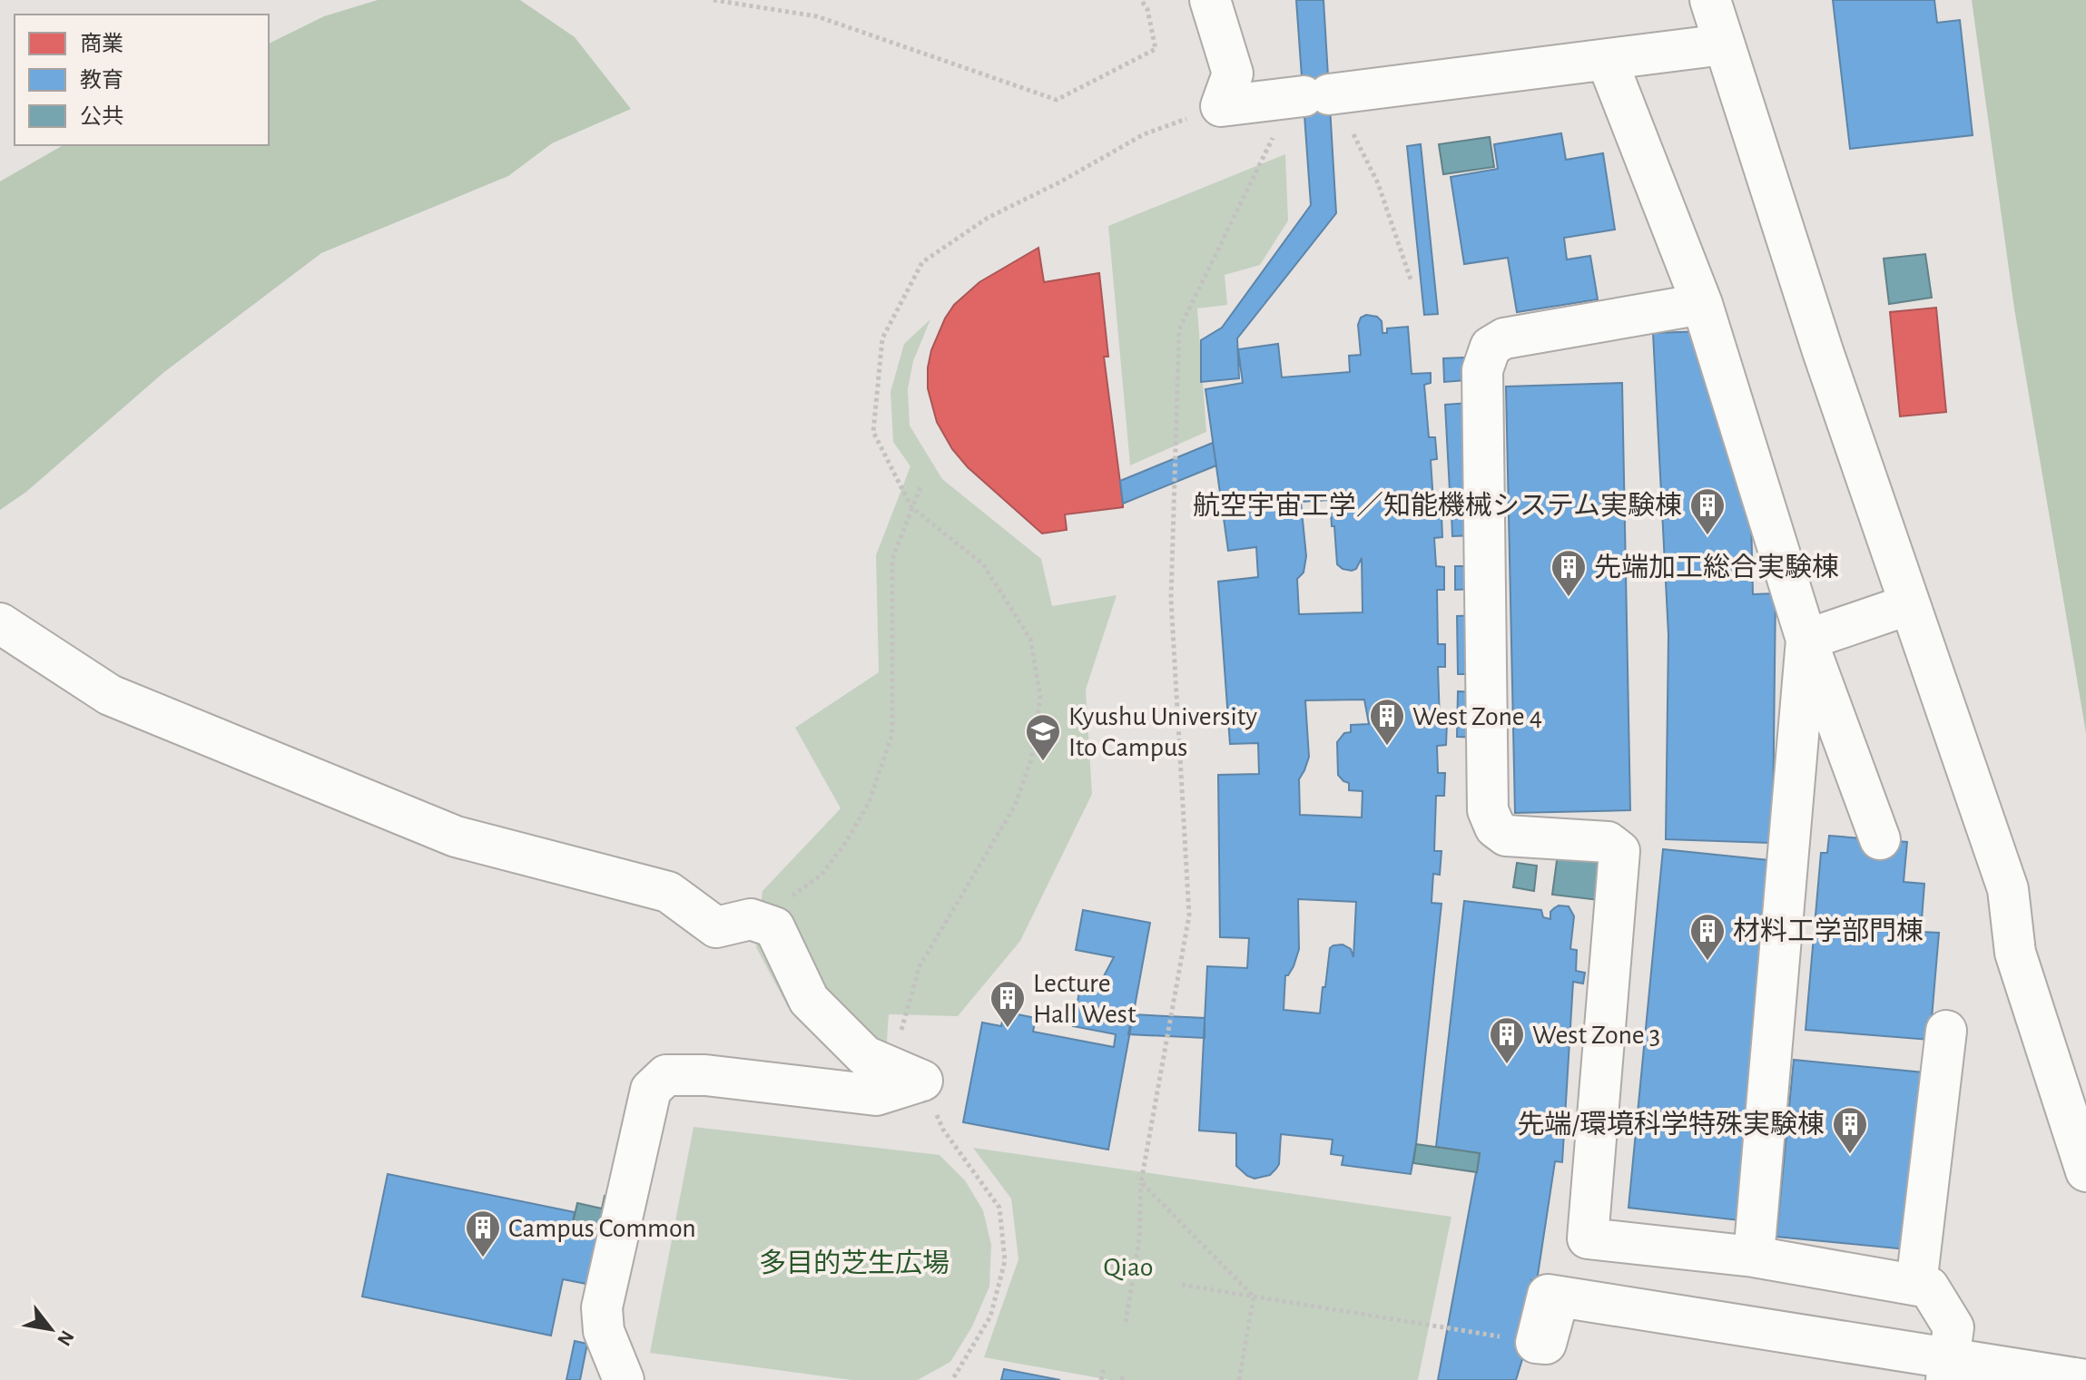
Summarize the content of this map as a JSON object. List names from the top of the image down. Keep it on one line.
{"parks":["多目的芝生広場","Qiao"],"places":{"building":["航空宇宙工学／知能機械システム実験棟","先端加工総合実験棟","West Zone 4","材料工学部門棟","Lecture Hall West","West Zone 3","先端/環境科学特殊実験棟","Campus Common"],"school or university":["Kyushu University Ito Campus"]},"legend":["商業","教育","公共"],"north":"bottom right"}
